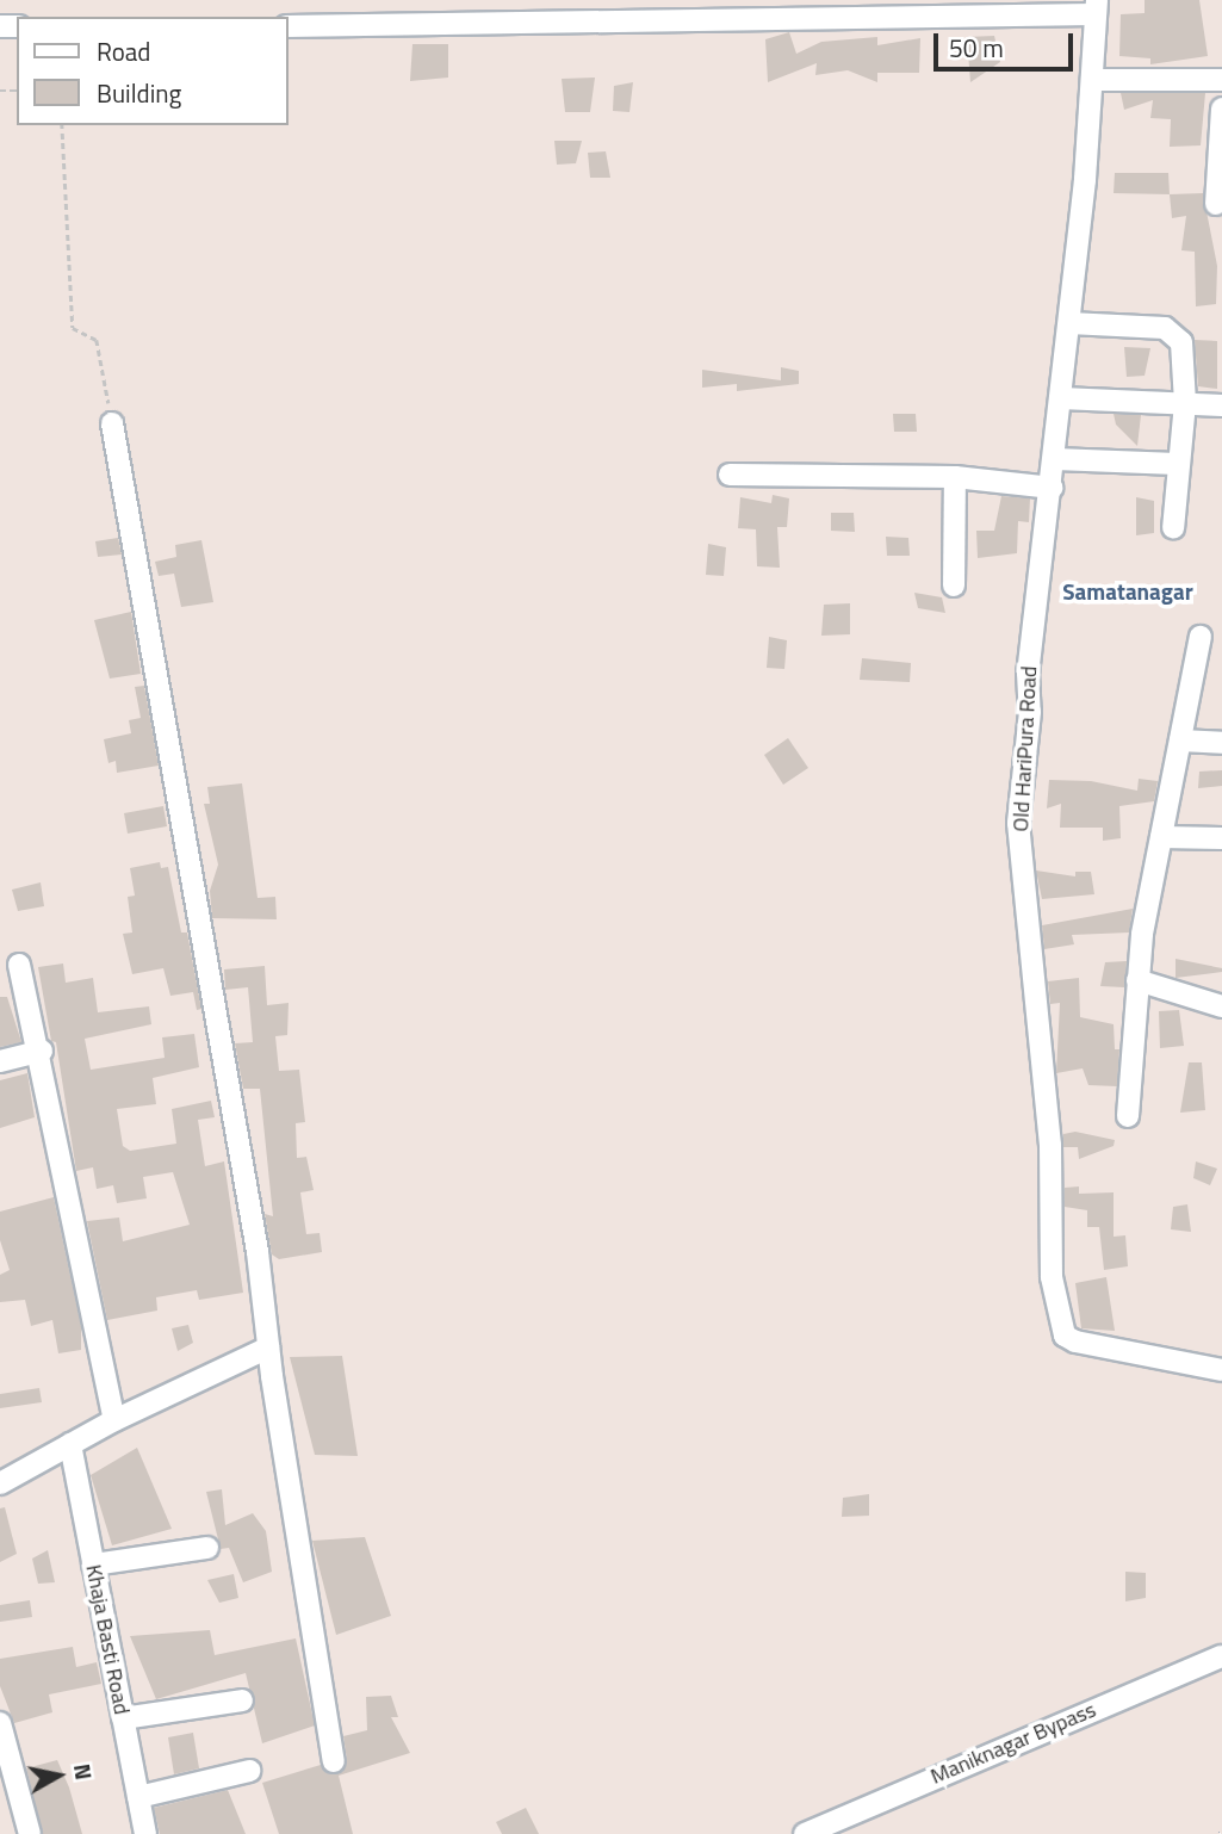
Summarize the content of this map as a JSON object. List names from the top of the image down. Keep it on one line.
{"streets":{"street":["Old HariPura Road","Khaja Basti Road","Maniknagar Bypass"]},"districts":["Samatanagar"],"legend":["Road","Building"],"scale_bar":"50 m","north":"right"}
